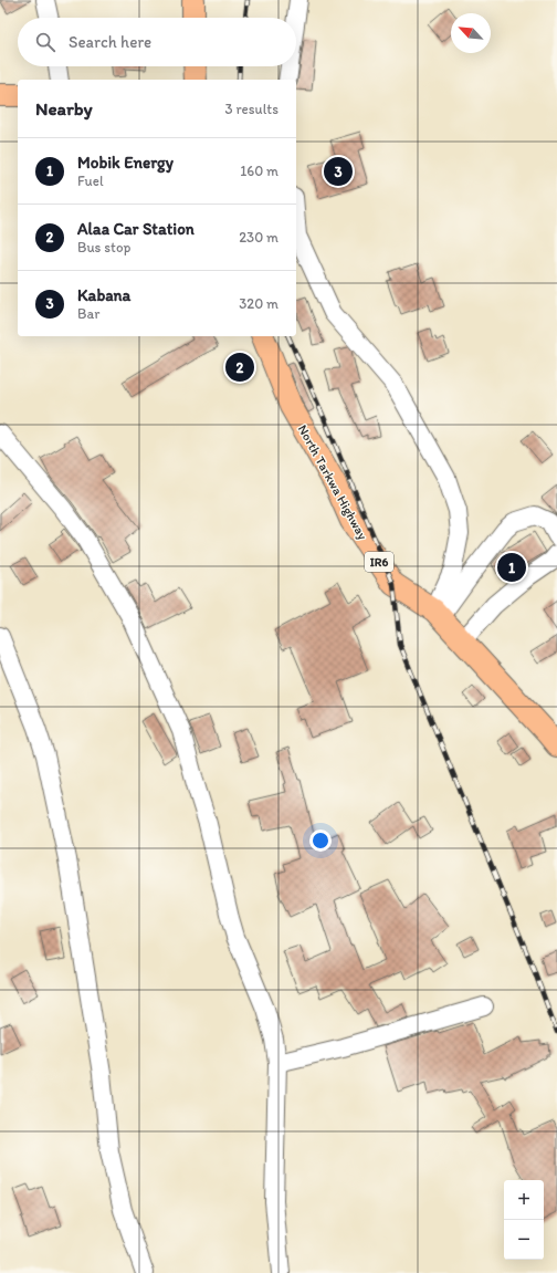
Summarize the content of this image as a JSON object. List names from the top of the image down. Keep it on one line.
{"streets":{"main road":["North Tarkwa Highway","IR6"]},"north":"top left","page":{"search":"Search here","heading":["Nearby","3 results"],"list":[{"mark":"1","name":"Mobik Energy","note":"Fuel","value":"160 m"},{"mark":"2","name":"Alaa Car Station","note":"Bus stop","value":"230 m"},{"mark":"3","name":"Kabana","note":"Bar","value":"320 m"}],"pins":["3","2","1"],"map_buttons":["+","−"]}}
